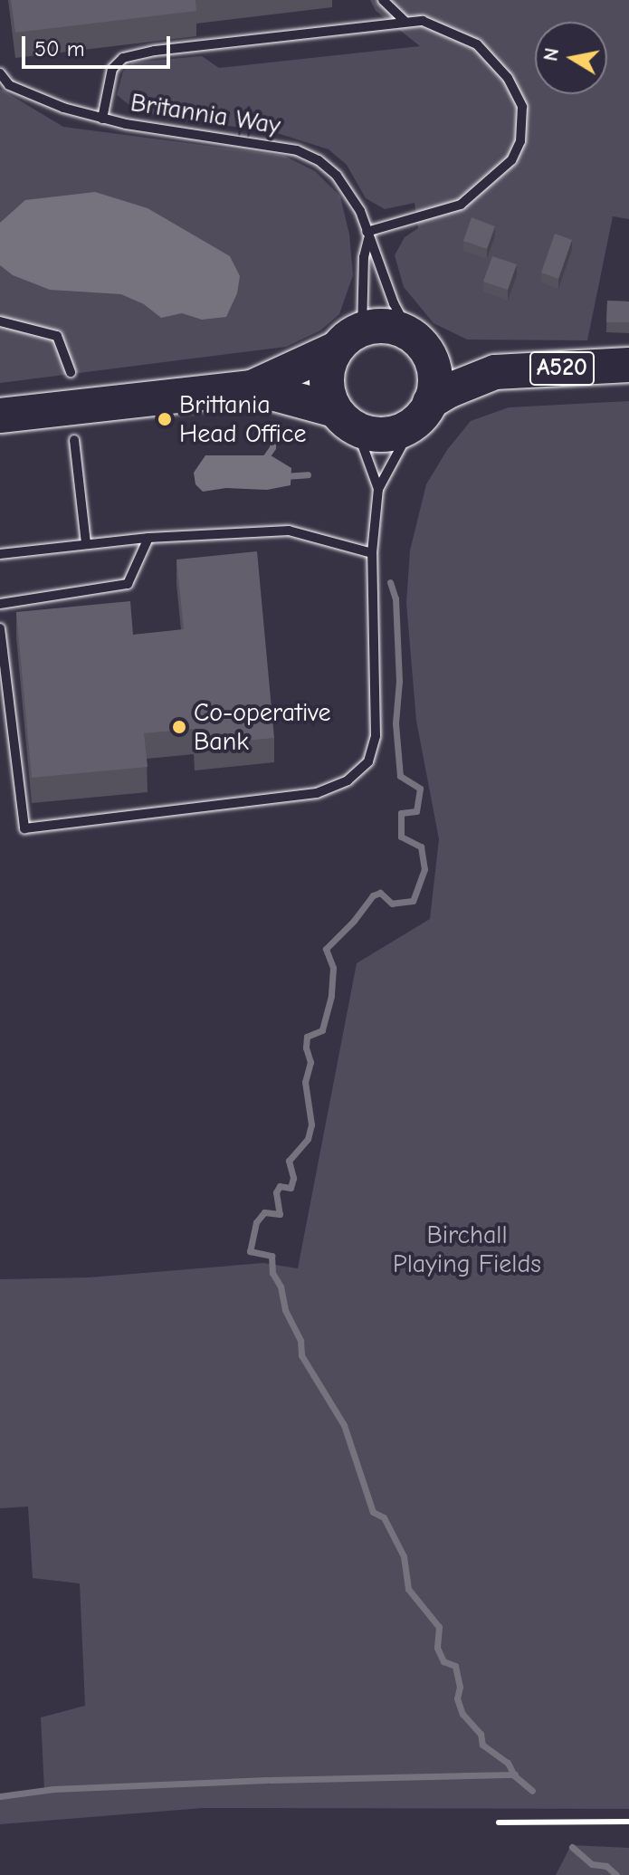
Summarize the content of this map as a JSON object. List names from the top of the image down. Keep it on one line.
{"streets":{"highway":["A520"],"lane":["Britannia Way"]},"crossings":[["Britannia Way","A520"]],"parks":["Birchall Playing Fields"],"places":["Brittania Head Office","Co-operative Bank"],"scale_bar":"50 m","north":"left"}
